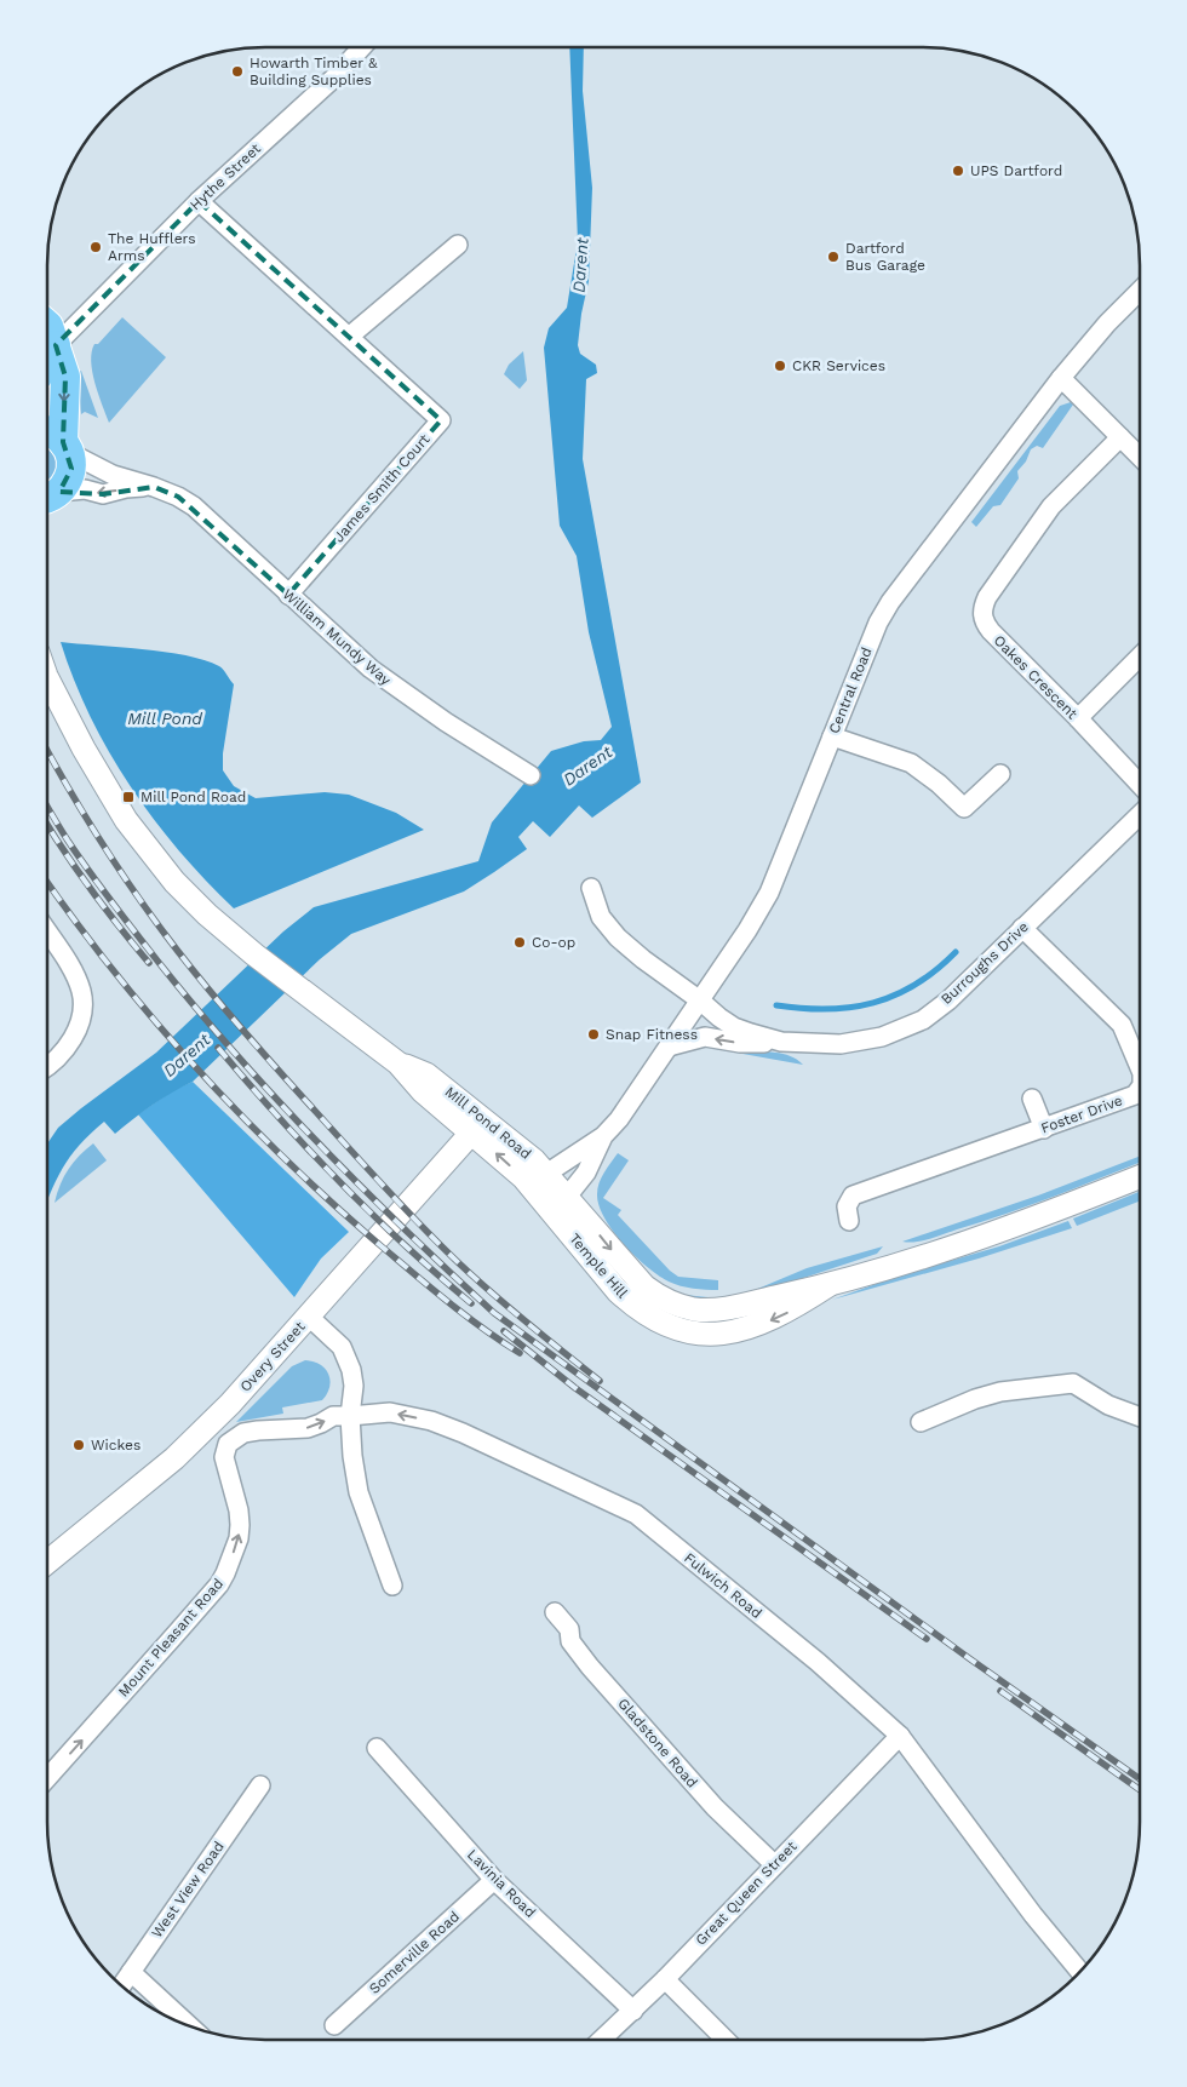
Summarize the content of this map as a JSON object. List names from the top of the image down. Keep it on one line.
{"streets":{"street":["Hythe Street","James Smith Court","William Mundy Way","Oakes Crescent","Central Road","Burroughs Drive","Foster Drive","Mill Pond Road","Temple Hill","Overy Street","Fulwich Road","Mount Pleasant Road","Gladstone Road","Lavinia Road","West View Road","Great Queen Street","Somerville Road"]},"crossings":[["Hythe Street","James Smith Court"],["James Smith Court","William Mundy Way"],["Central Road","Burroughs Drive"],["Central Road","Mill Pond Road"],["Central Road","Temple Hill"],["Burroughs Drive","Foster Drive"],["Mill Pond Road","Temple Hill"],["Mill Pond Road","Overy Street"],["Fulwich Road","Mount Pleasant Road"],["Fulwich Road","Great Queen Street"],["Gladstone Road","Great Queen Street"],["Lavinia Road","Great Queen Street"],["Lavinia Road","Somerville Road"]],"one_way":["Fulwich Road","Mount Pleasant Road"],"water":["Darent","Mill Pond"],"places":{"other":["Howarth Timber & Building Supplies","UPS Dartford","The Hufflers Arms","Dartford Bus Garage","CKR Services","Co-op","Snap Fitness","Wickes"],"transit":["Mill Pond Road"]}}
